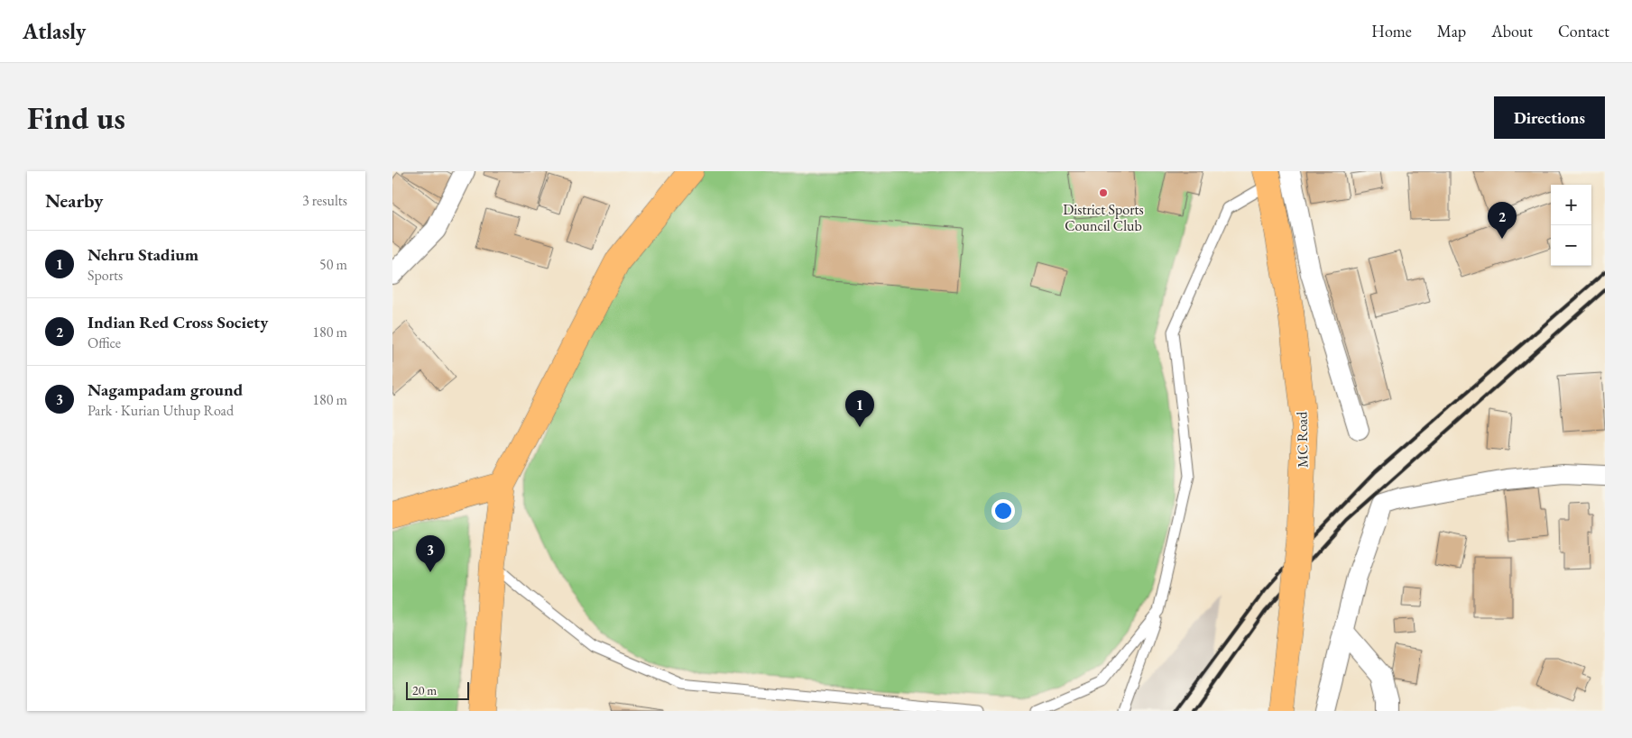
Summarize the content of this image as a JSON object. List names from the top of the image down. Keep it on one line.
{"streets":{"main road":["MC Road"]},"places":["District Sports Council Club"],"scale_bar":"20 m","page":{"header":"Atlasly","nav":["Home","Map","About","Contact"],"buttons":"Directions","title":"Find us","heading":["Nearby","3 results"],"map_buttons":["+","−"],"pins":["2","1","3"],"list":[{"mark":"1","name":"Nehru Stadium","note":"Sports","value":"50 m"},{"mark":"2","name":"Indian Red Cross Society","note":"Office","value":"180 m"},{"mark":"3","name":"Nagampadam ground","note":"Park · Kurian Uthup Road","value":"180 m"}],"scale":"20 m"}}
